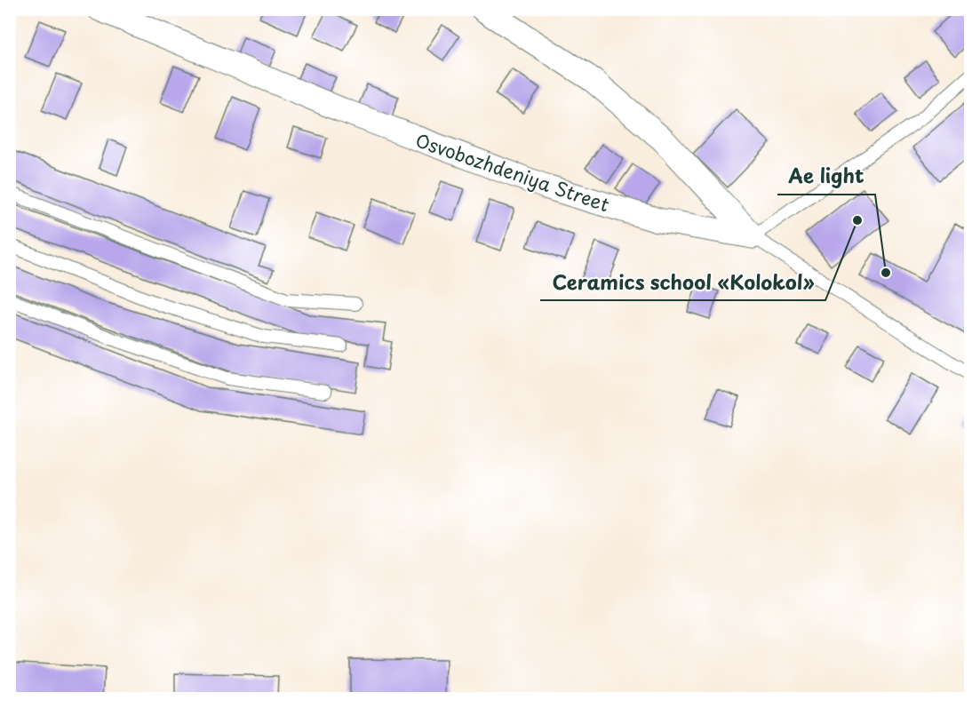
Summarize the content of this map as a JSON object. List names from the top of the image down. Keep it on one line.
{"streets":{"street":["Osvobozhdeniya Street"]},"places":["Ceramics school «Kolokol»","Ae light"]}
